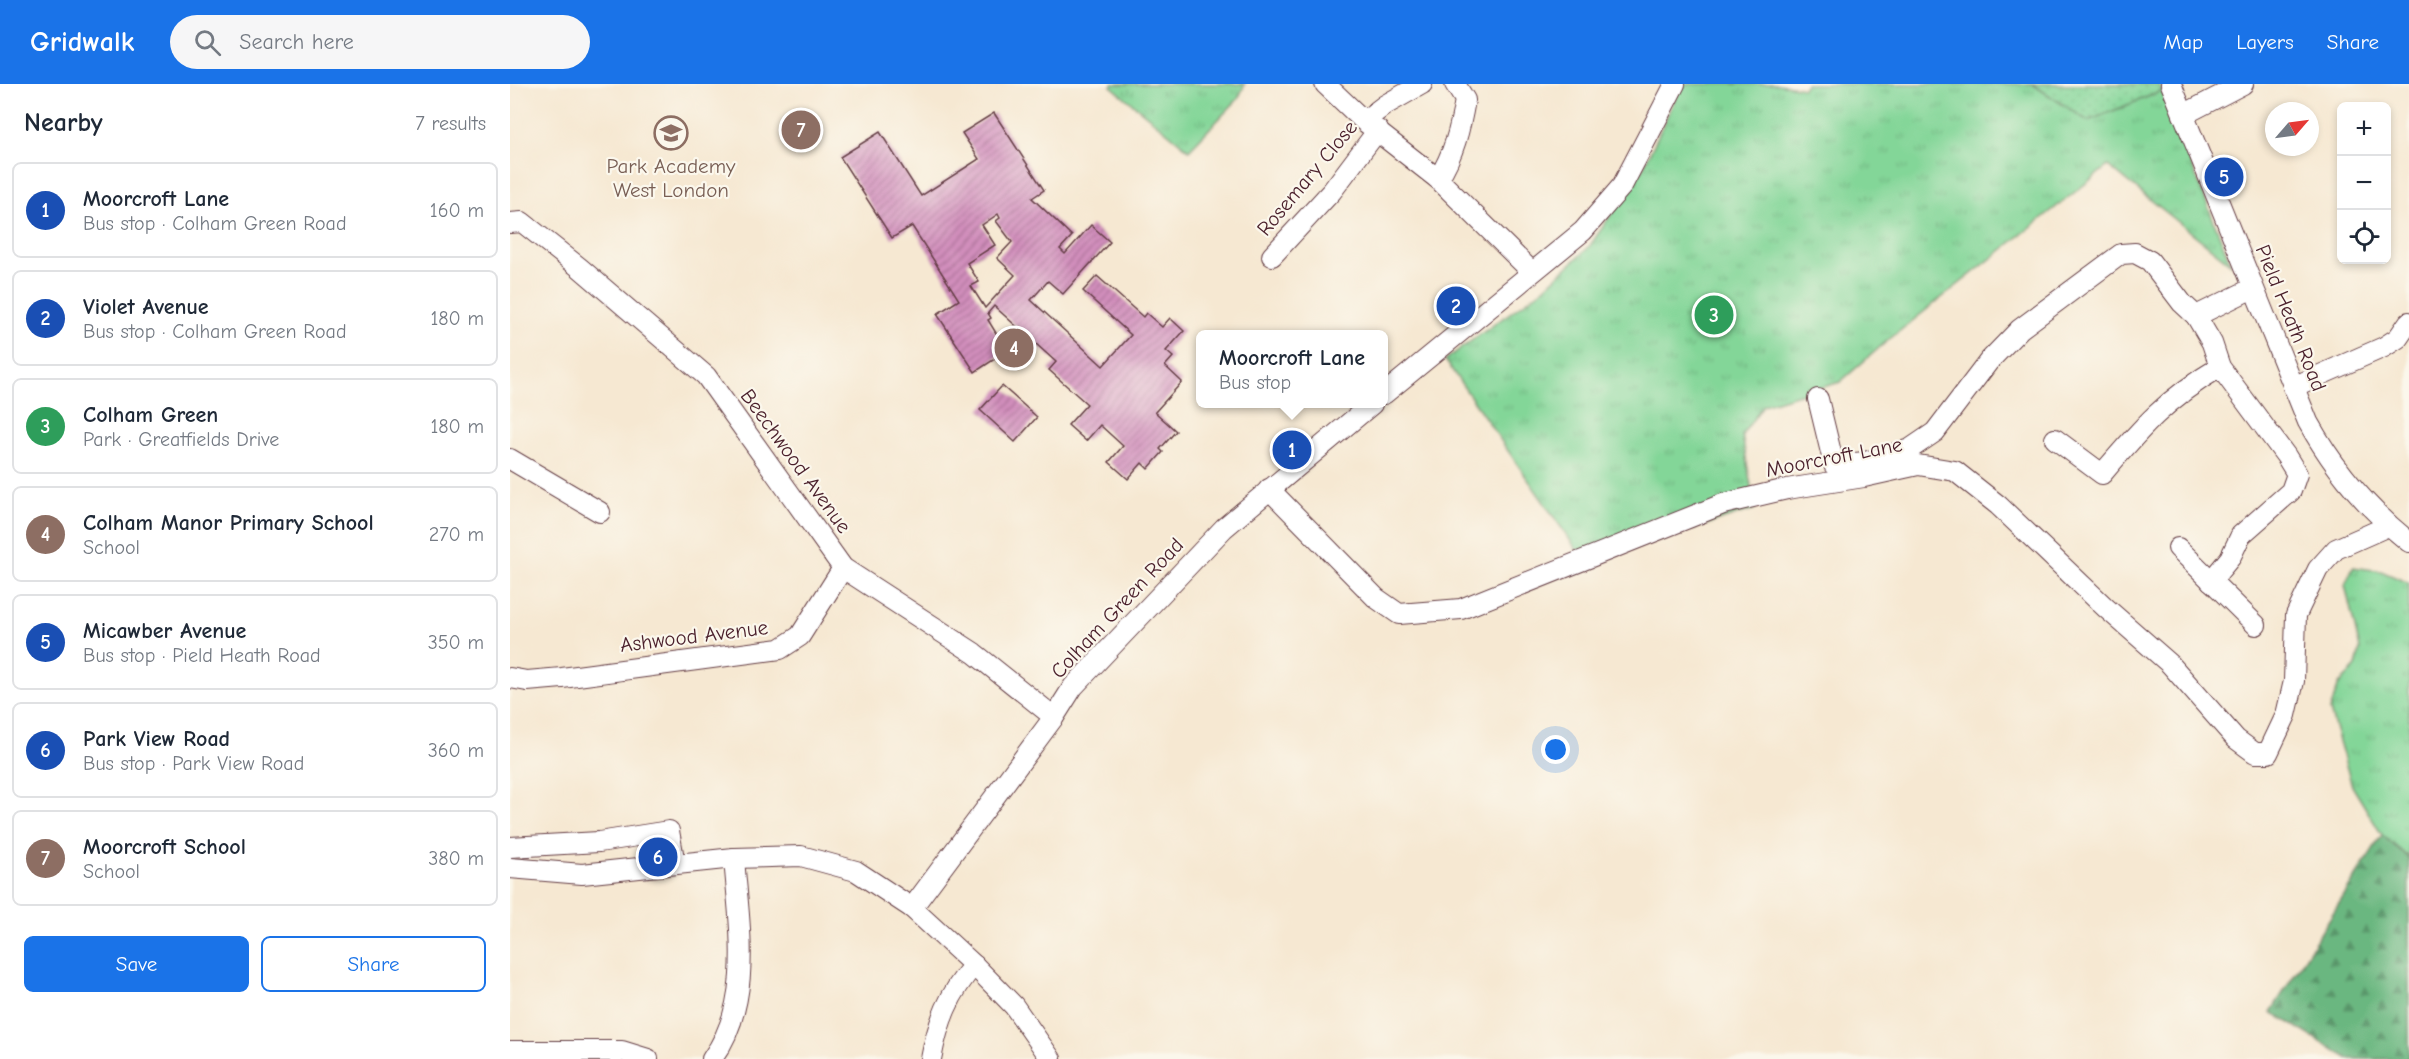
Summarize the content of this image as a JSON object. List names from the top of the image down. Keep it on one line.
{"streets":{"street":["Rosemary Close","Pield Heath Road","Moorcroft Lane","Beechwood Avenue","Colham Green Road","Ashwood Avenue"]},"crossings":[["Pield Heath Road","Moorcroft Lane"],["Moorcroft Lane","Colham Green Road"],["Beechwood Avenue","Colham Green Road"],["Beechwood Avenue","Ashwood Avenue"]],"places":{"school or university":["Park Academy West London"]},"north":"top right","page":{"header":"Gridwalk","search":"Search here","nav":["Map","Layers","Share"],"heading":["Nearby","7 results"],"map_buttons":["+","−"],"pins":["7","5","2","3","4","1","6"],"list":[{"mark":"1","name":"Moorcroft Lane","note":"Bus stop · Colham Green Road","value":"160 m"},{"mark":"2","name":"Violet Avenue","note":"Bus stop · Colham Green Road","value":"180 m"},{"mark":"3","name":"Colham Green","note":"Park · Greatfields Drive","value":"180 m"},{"mark":"4","name":"Colham Manor Primary School","note":"School","value":"270 m"},{"mark":"5","name":"Micawber Avenue","note":"Bus stop · Pield Heath Road","value":"350 m"},{"mark":"6","name":"Park View Road","note":"Bus stop · Park View Road","value":"360 m"},{"mark":"7","name":"Moorcroft School","note":"School","value":"380 m"}],"popup":["Moorcroft Lane","Bus stop"],"buttons":["Save","Share"]}}
